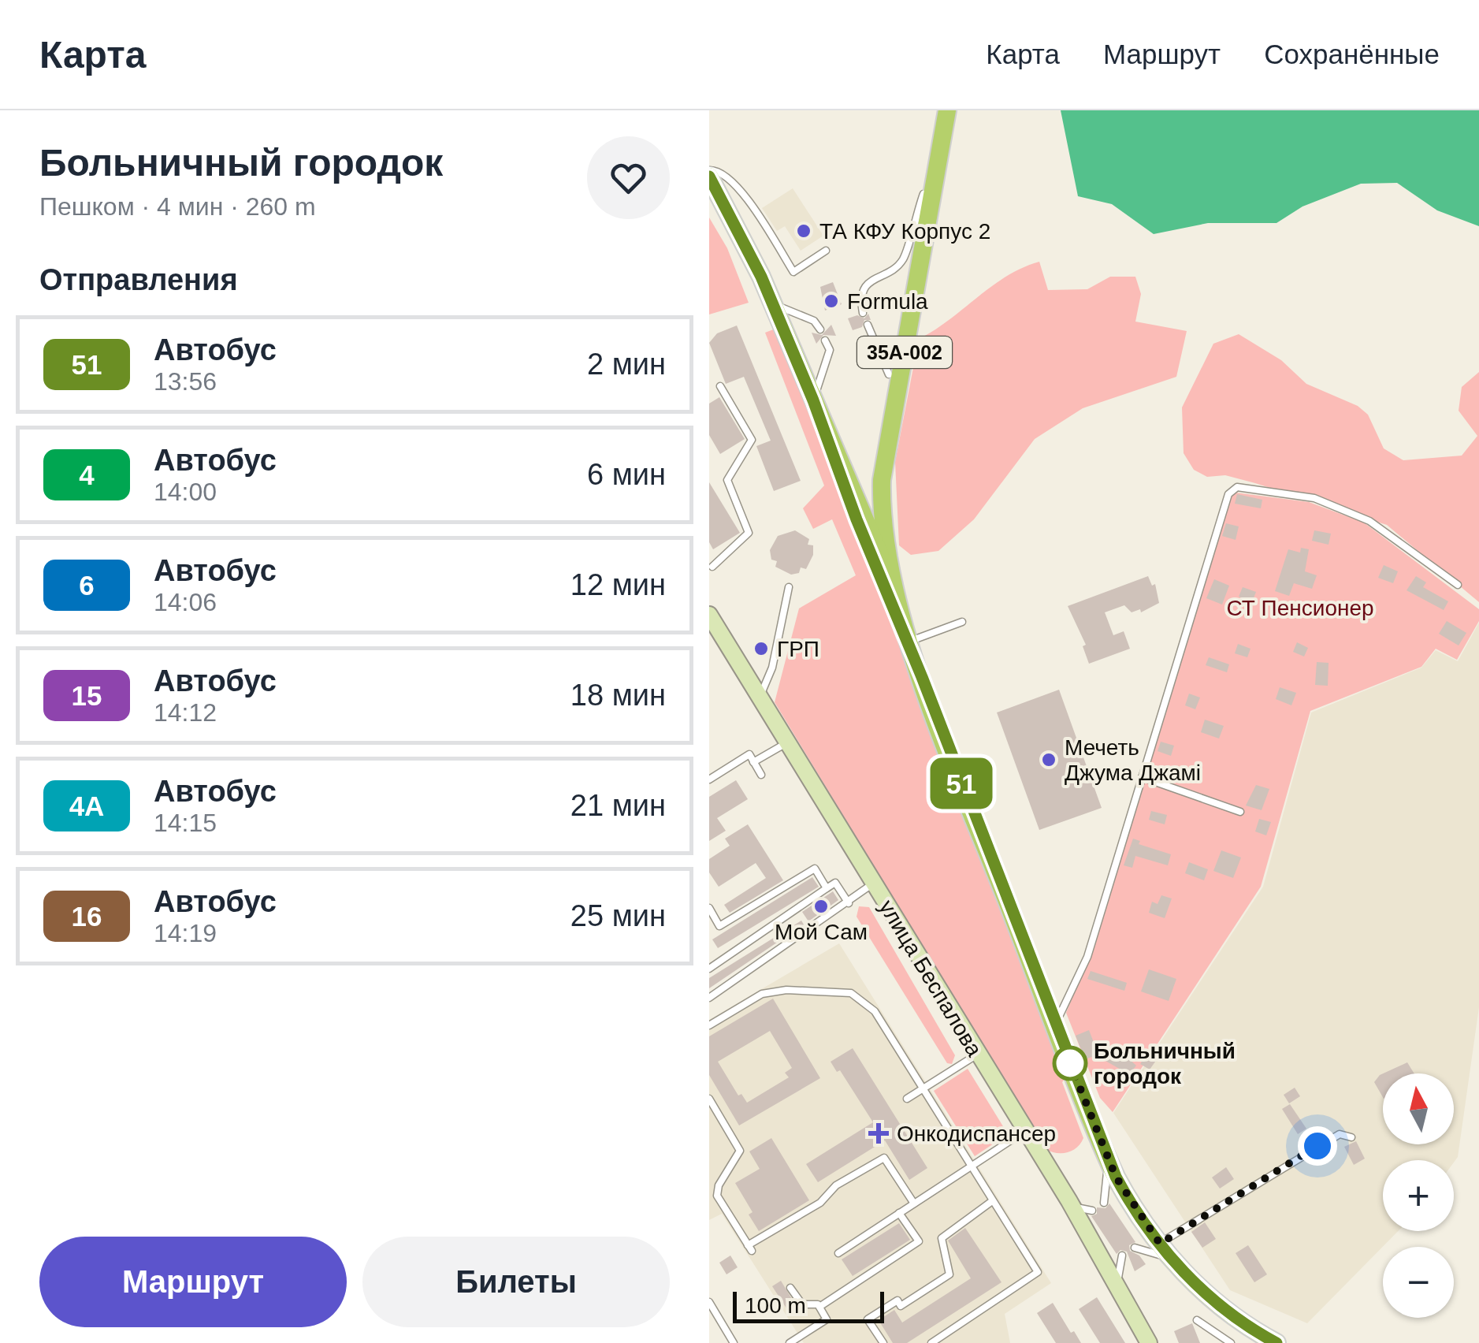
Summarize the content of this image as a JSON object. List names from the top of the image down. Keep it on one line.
{"streets":{"main road":["35А-002","улица Беспалова"]},"parks":["СТ Пенсионер"],"places":{"other":["ТА КФУ Корпус 2","Formula","ГРП","Мечеть Джума Джамі","Мой Сам","Больничный городок"],"health":["Онкодиспансер"]},"lines":["bus line 51"],"scale_bar":"100 m","north":"top","page":{"header":"Карта","nav":["Карта","Маршрут","Сохранённые"],"heading":[["Больничный городок","Пешком · 4 мин · 260 m"],"Отправления"],"on_map":"51","list":[{"mark":"51","name":"Автобус","note":"13:56","value":"2 мин"},{"mark":"4","name":"Автобус","note":"14:00","value":"6 мин"},{"mark":"6","name":"Автобус","note":"14:06","value":"12 мин"},{"mark":"15","name":"Автобус","note":"14:12","value":"18 мин"},{"mark":"4А","name":"Автобус","note":"14:15","value":"21 мин"},{"mark":"16","name":"Автобус","note":"14:19","value":"25 мин"}],"map_buttons":["+","−"],"buttons":["Маршрут","Билеты"],"scale":"100 m"}}
